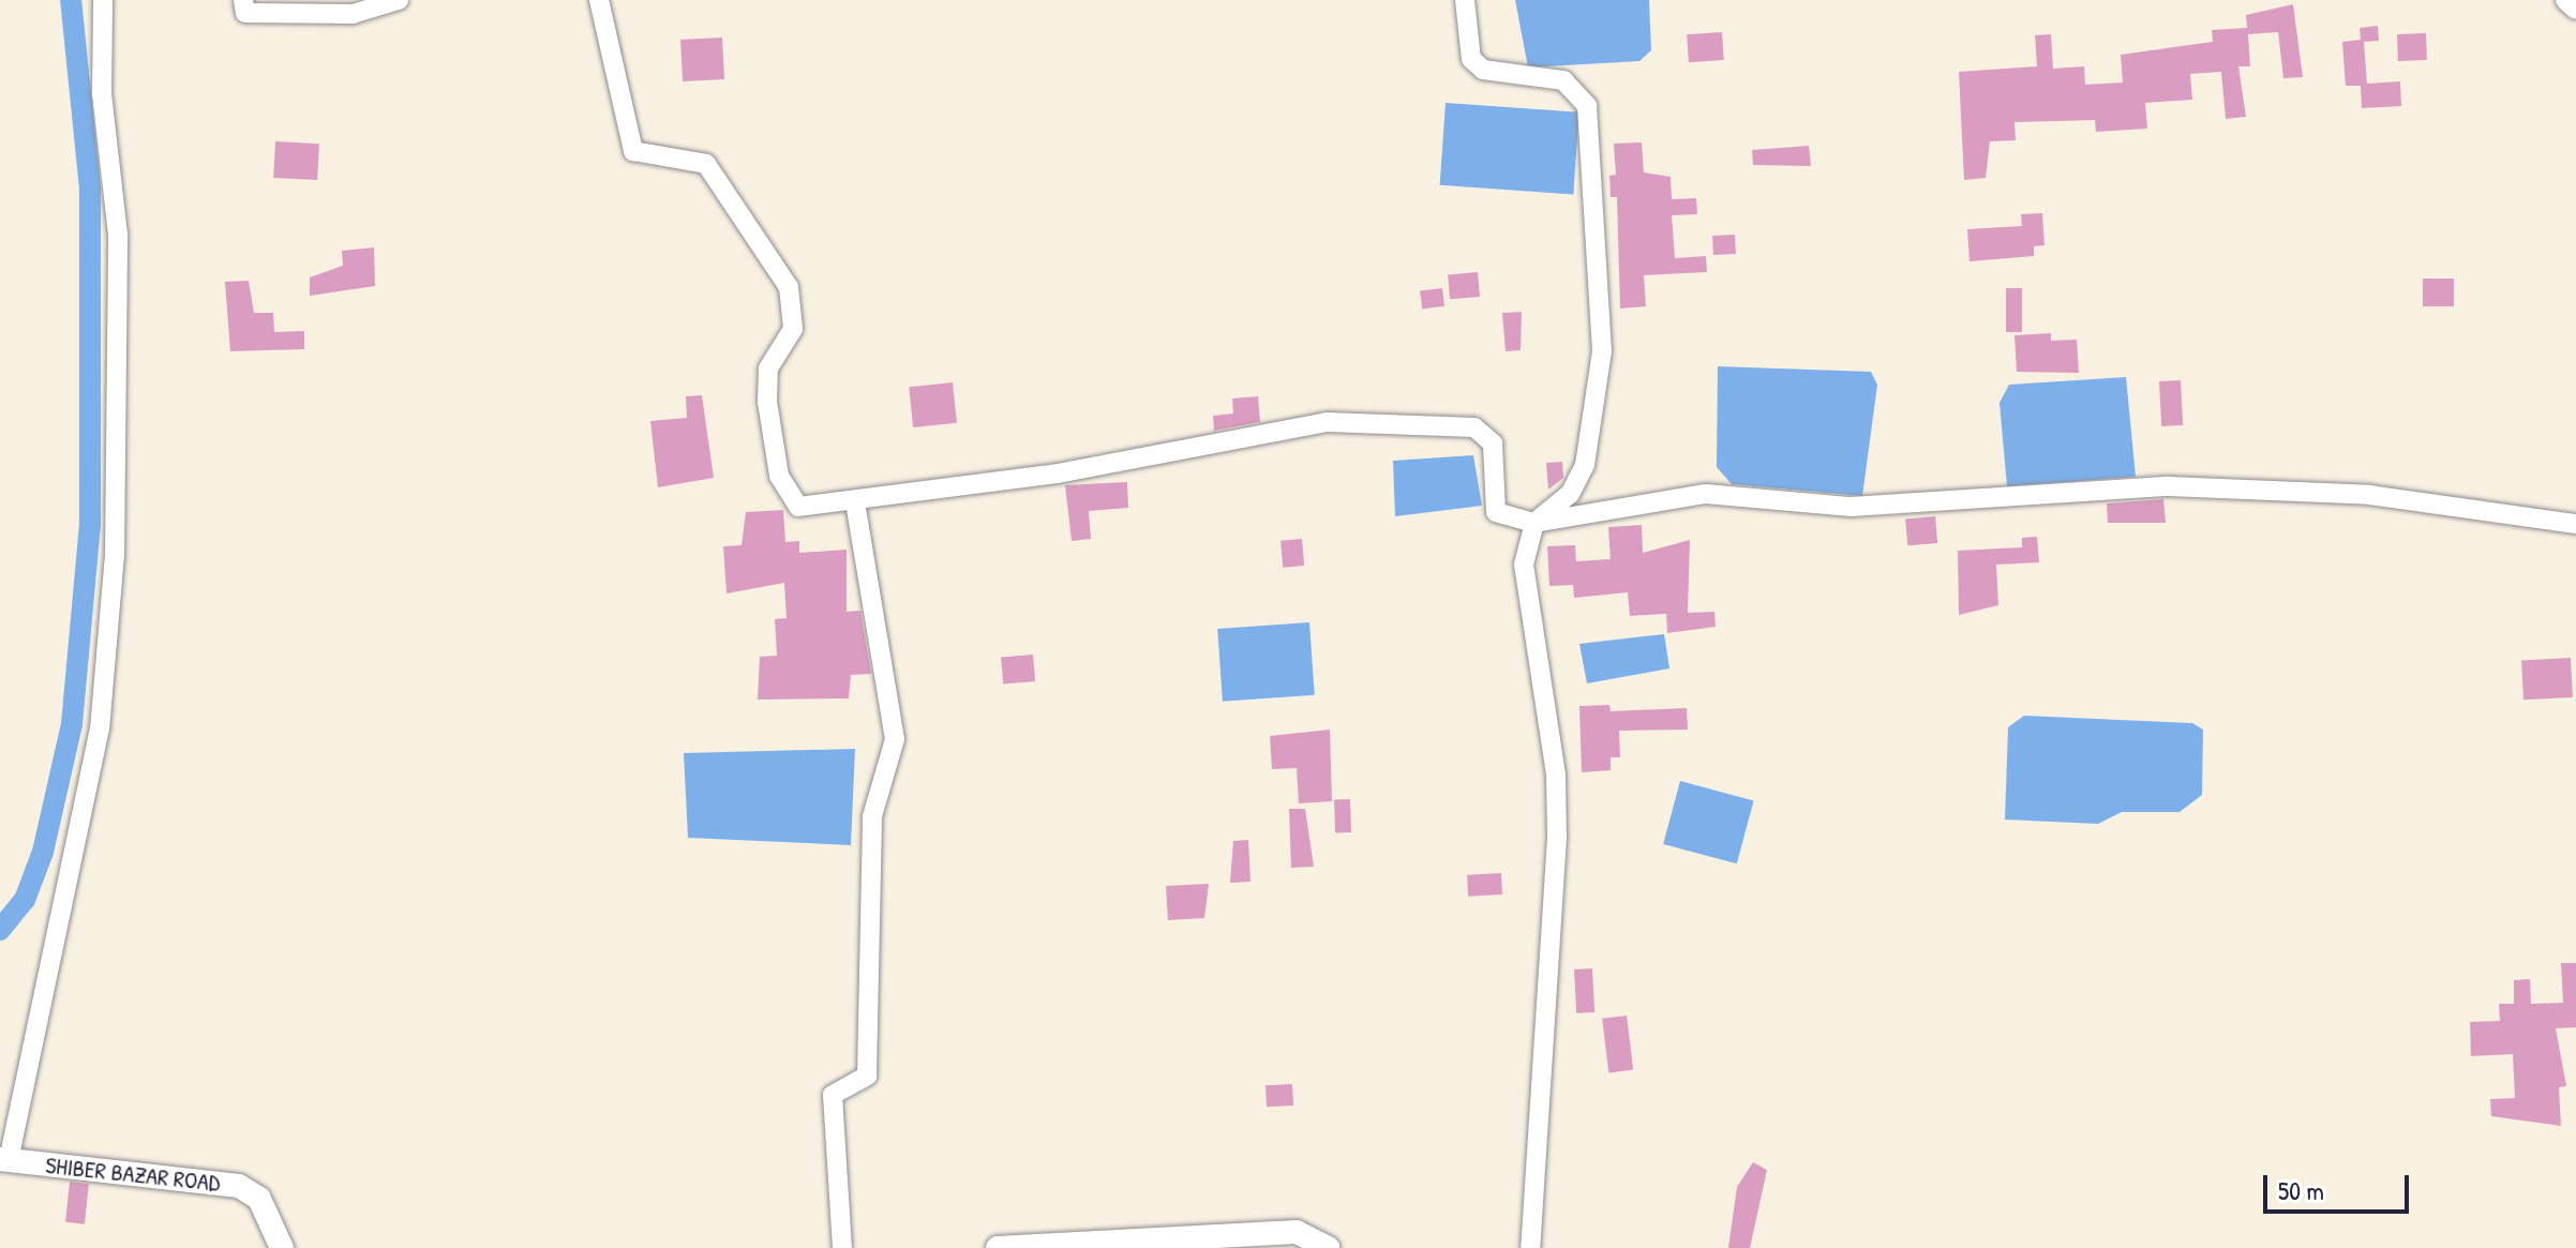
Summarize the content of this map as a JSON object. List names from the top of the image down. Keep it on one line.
{"streets":{"street":["SHIBER BAZAR ROAD"]},"scale_bar":"50 m"}
